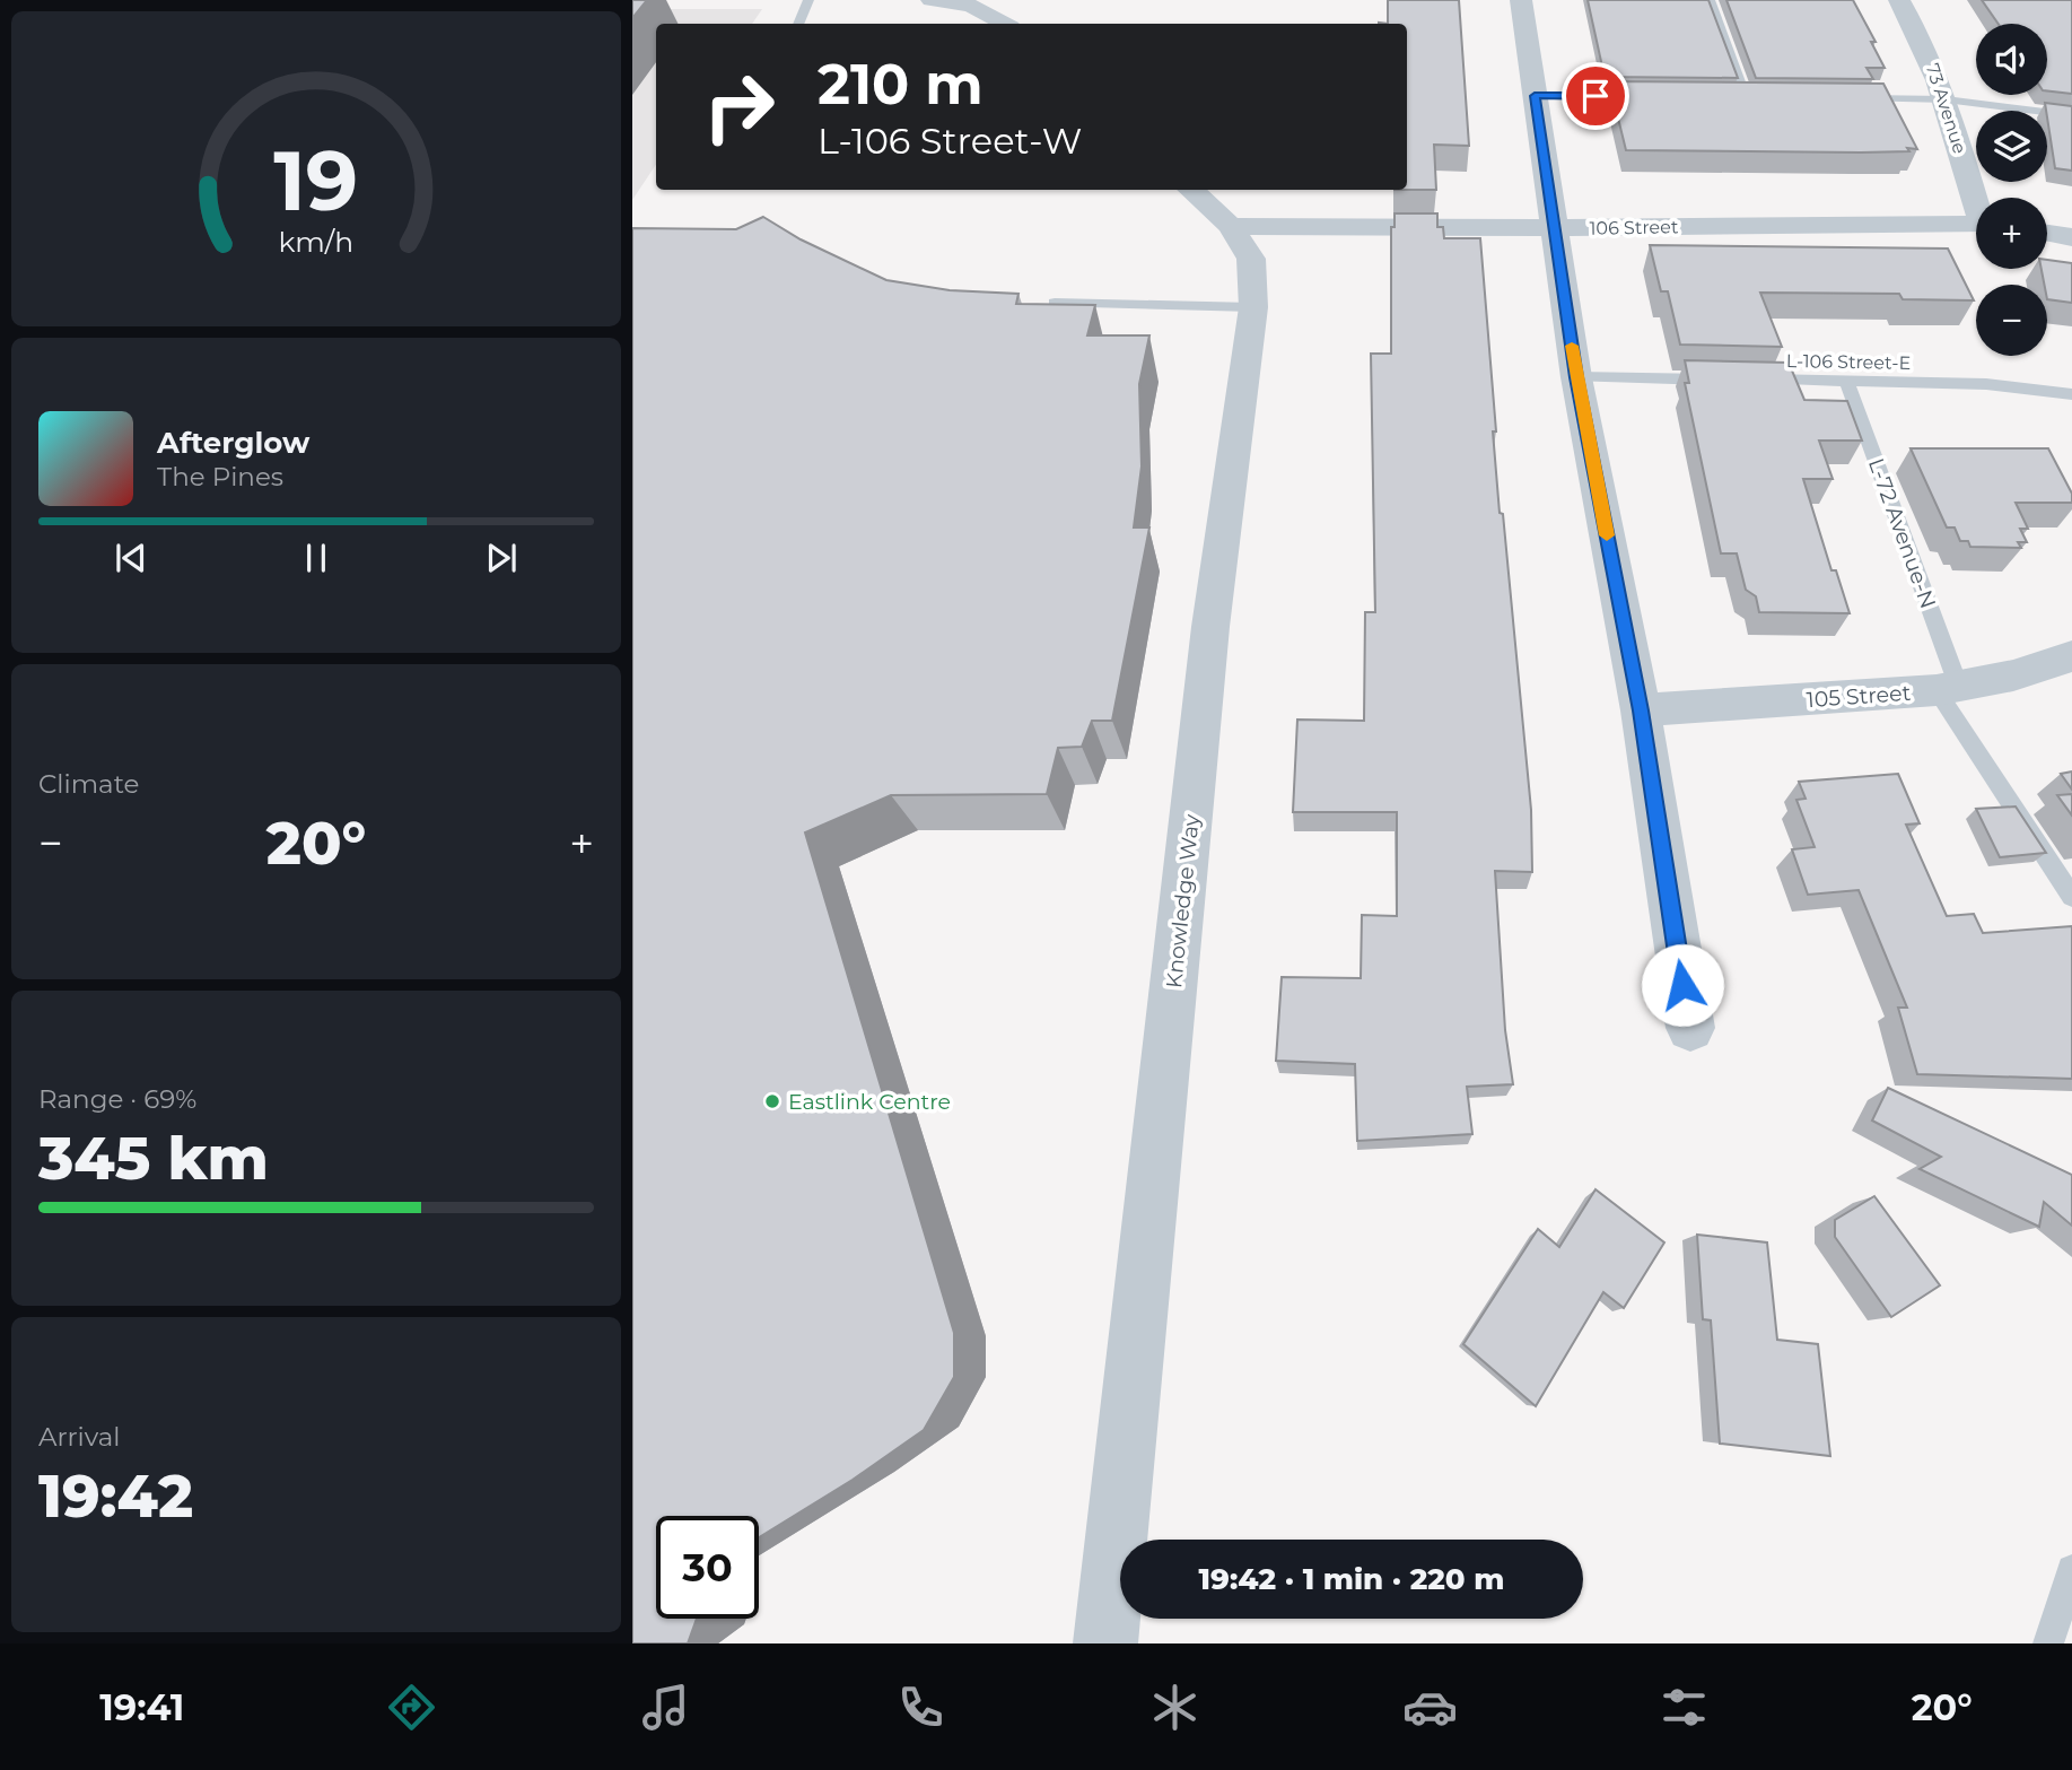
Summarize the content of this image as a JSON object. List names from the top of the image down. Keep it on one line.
{"streets":{"street":["73 Avenue","106 Street","105 Street","Knowledge Way"],"lane":["L-106 Street-E","L-72 Avenue-N"]},"crossings":[["106 Street","Knowledge Way"],["L-106 Street-E","L-72 Avenue-N"],["L-72 Avenue-N","105 Street"]],"places":["Eastlink Centre"],"page":{"map_buttons":["+","−"],"turn":["210 m","L-106 Street-W"],"song":["Afterglow","The Pines"],"tile":["Climate",["Range · 69%","345 km"],["Arrival","19:42"]],"heat":["−","20°","+"],"limit":"30","trip":"19:42 · 1 min · 220 m","tabs":["19:41","20°"],"gauge":["19","km/h"]}}
